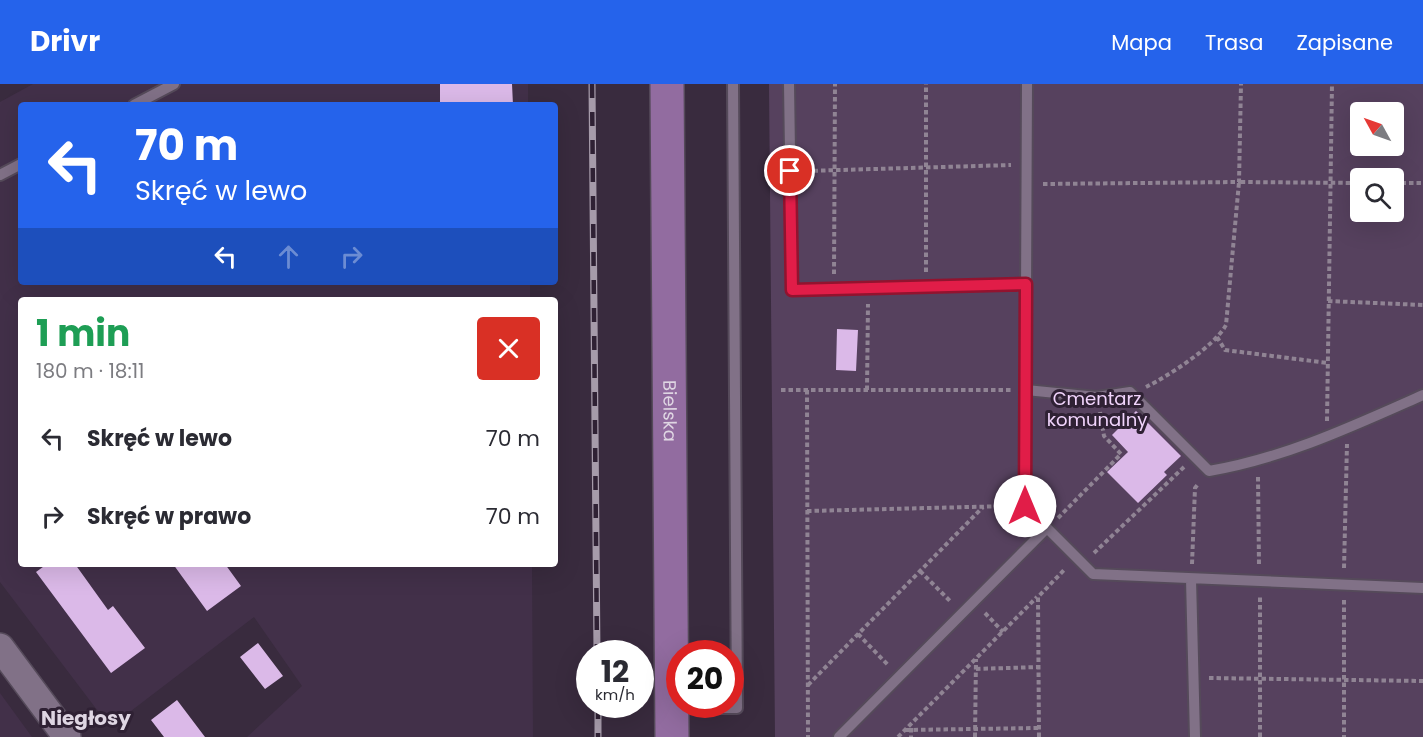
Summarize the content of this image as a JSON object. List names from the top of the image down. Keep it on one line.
{"streets":{"main road":["Bielska"]},"districts":["Niegłosy"],"parks":["Cmentarz komunalny"],"north":"top left","page":{"header":"Drivr","nav":["Mapa","Trasa","Zapisane"],"turn":["70 m","Skręć w lewo"],"heading":["1 min","180 m · 18:11"],"list":[{"name":"Skręć w lewo","value":"70 m"},{"name":"Skręć w prawo","value":"70 m"}],"speed":"12 km/h","limit":"20"}}
